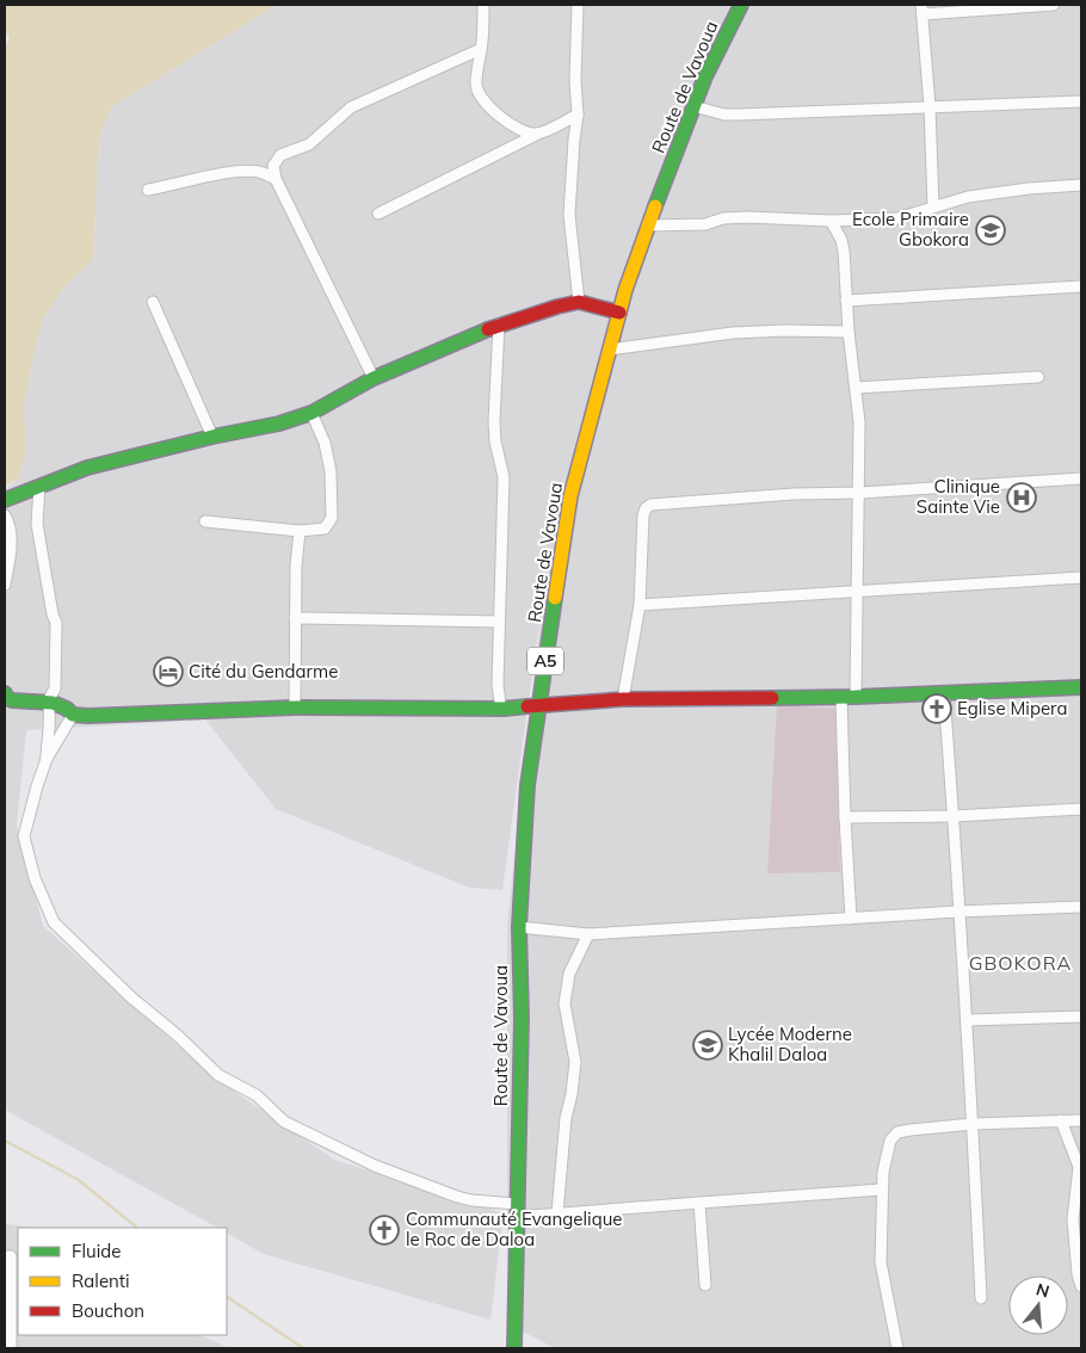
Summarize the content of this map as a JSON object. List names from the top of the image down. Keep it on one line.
{"streets":{"street":["Route de Vavoua","A5"]},"districts":["GBOKORA"],"places":{"school or university":["Ecole Primaire Gbokora","Lycée Moderne Khalil Daloa"],"hospital":["Clinique Sainte Vie"],"hotel":["Cité du Gendarme"],"church":["Eglise Mipera","Communauté Evangelique le Roc de Daloa"]},"legend":["Fluide","Ralenti","Bouchon"],"north":"top"}
